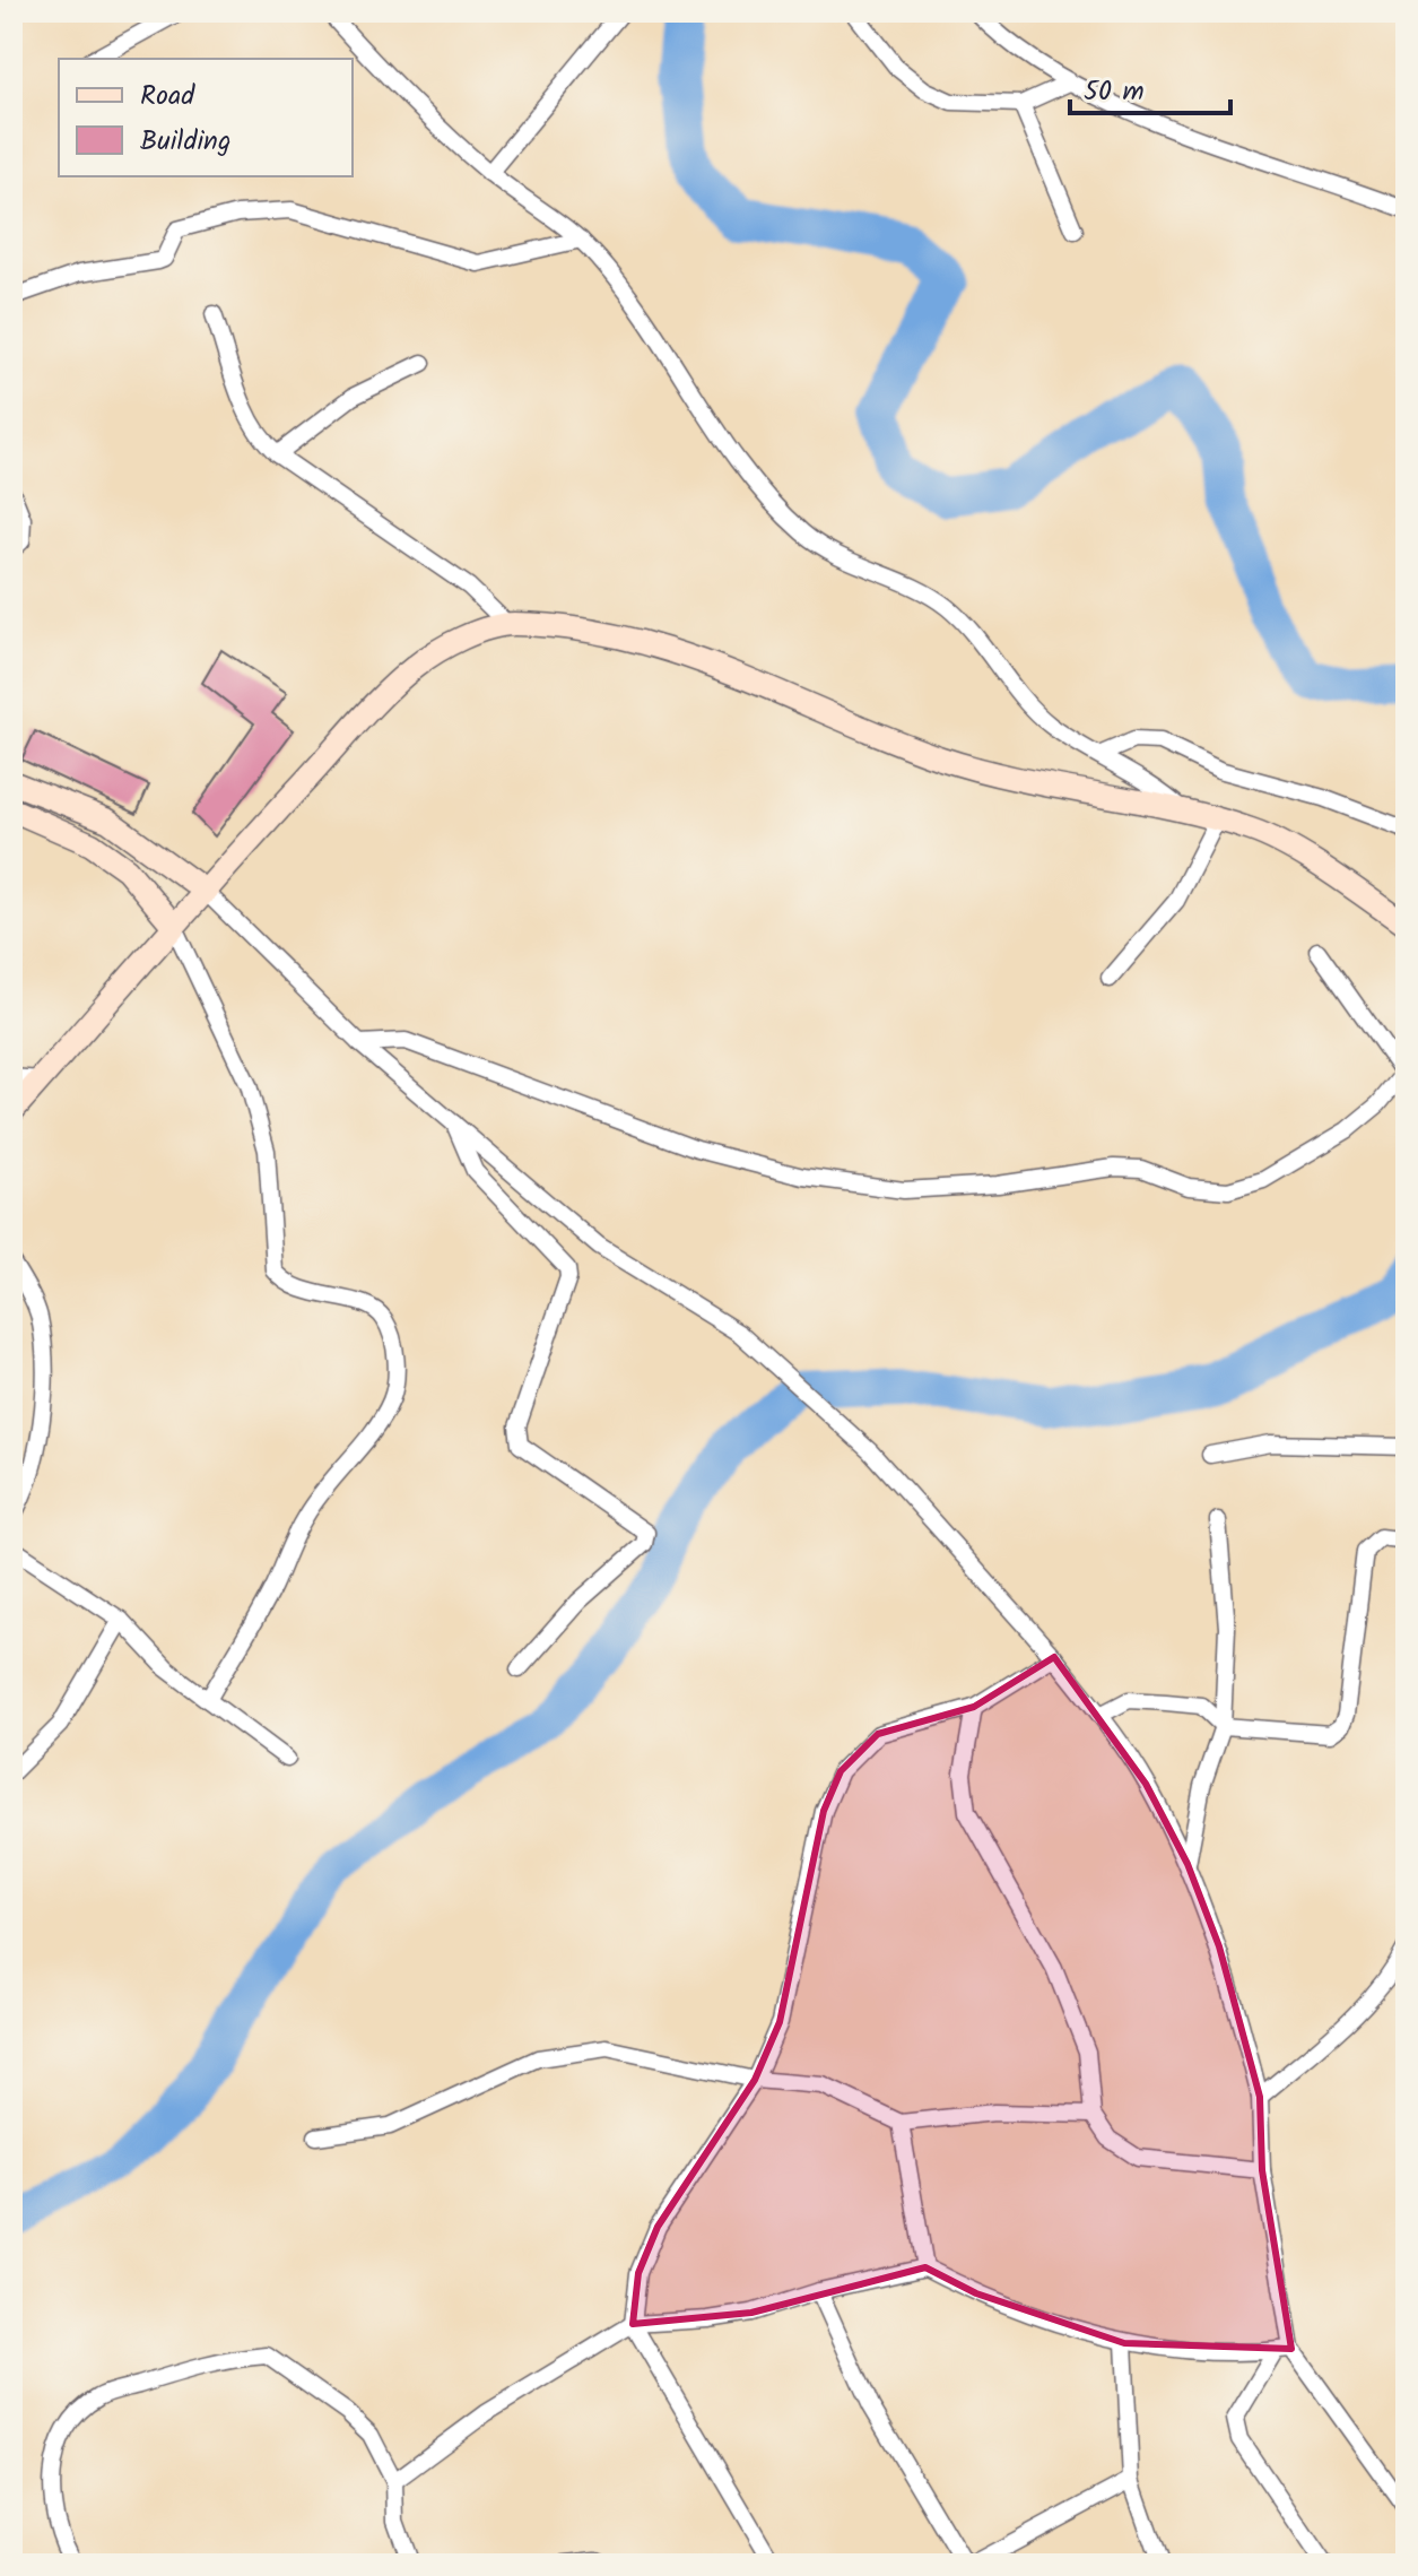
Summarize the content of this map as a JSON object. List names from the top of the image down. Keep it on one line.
{"legend":["Road","Building"],"scale_bar":"50 m"}
